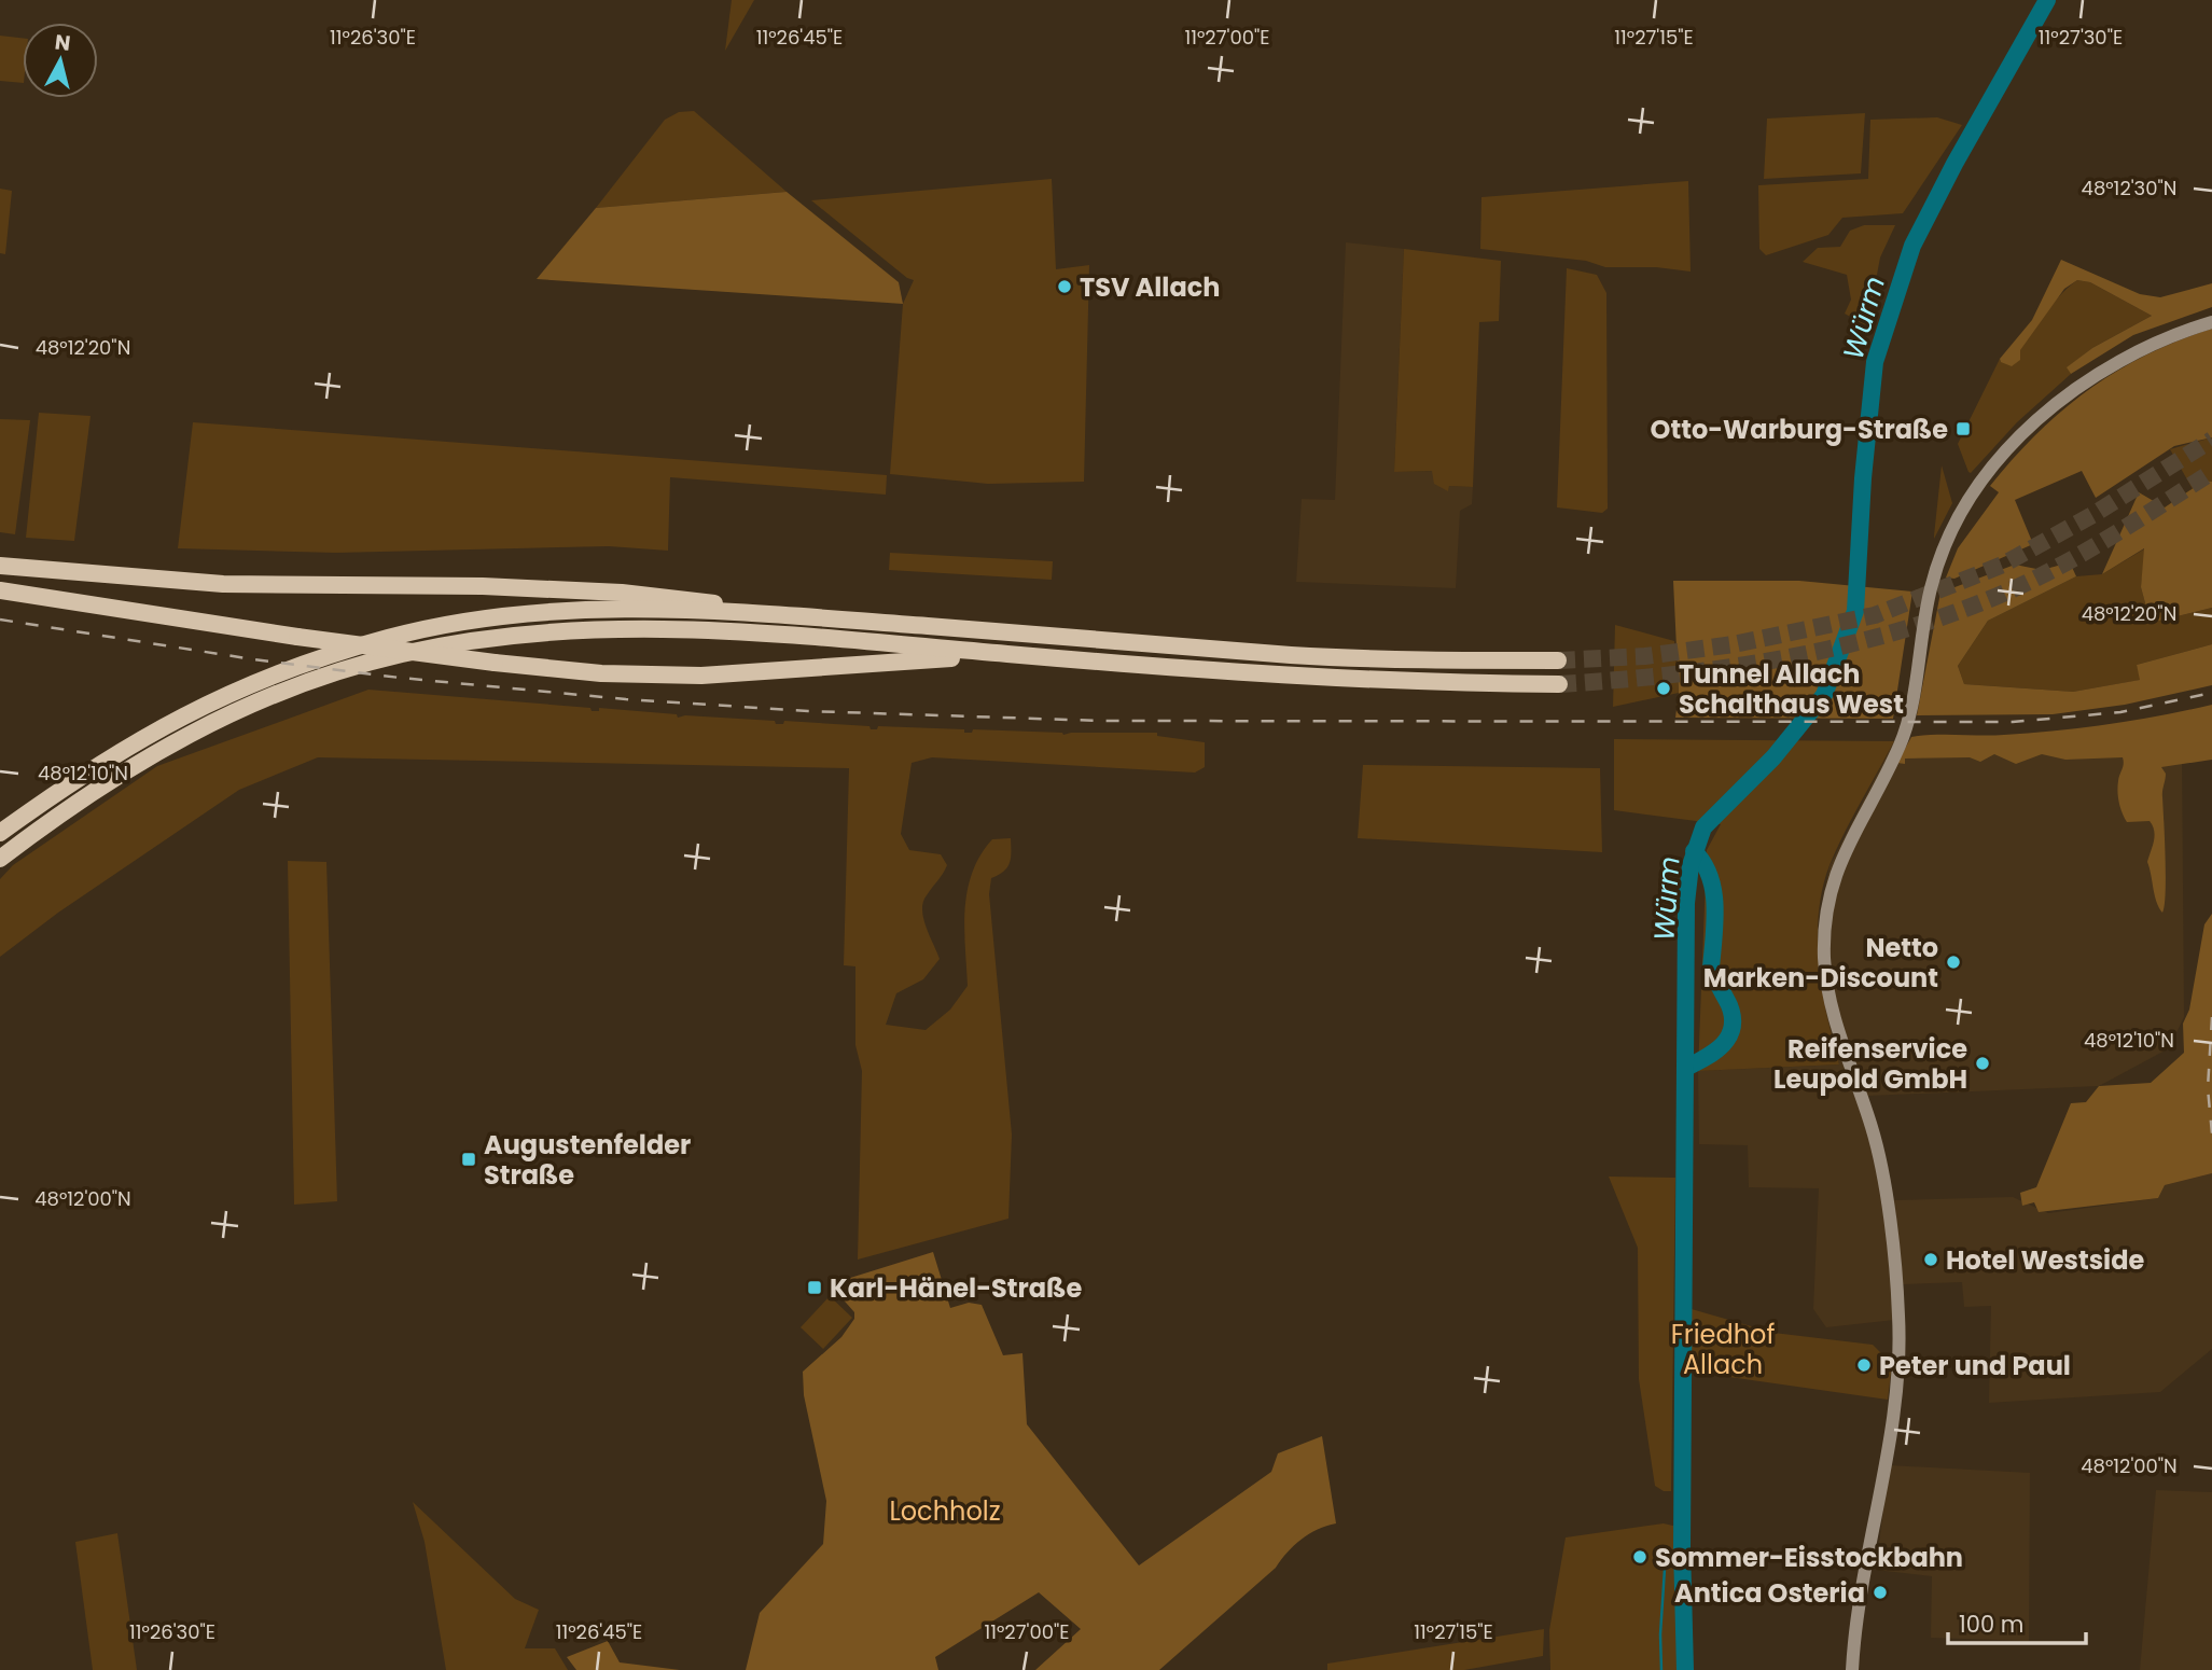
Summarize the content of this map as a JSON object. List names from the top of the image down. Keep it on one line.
{"water":["Würm"],"parks":["Friedhof Allach","Lochholz"],"places":{"other":["TSV Allach","Tunnel Allach Schalthaus West","Netto Marken-Discount","Reifenservice Leupold GmbH","Hotel Westside","Peter und Paul","Sommer-Eisstockbahn","Antica Osteria"],"transit":["Otto-Warburg-Straße","Augustenfelder Straße","Karl-Hänel-Straße"]},"scale_bar":"100 m","north":"top","coordinates":["11°26'30\"E","11°26'45\"E","11°27'00\"E","11°27'15\"E","11°27'30\"E","48°12'30\"N","48°12'20\"N","48°12'10\"N","48°12'00\"N"]}
